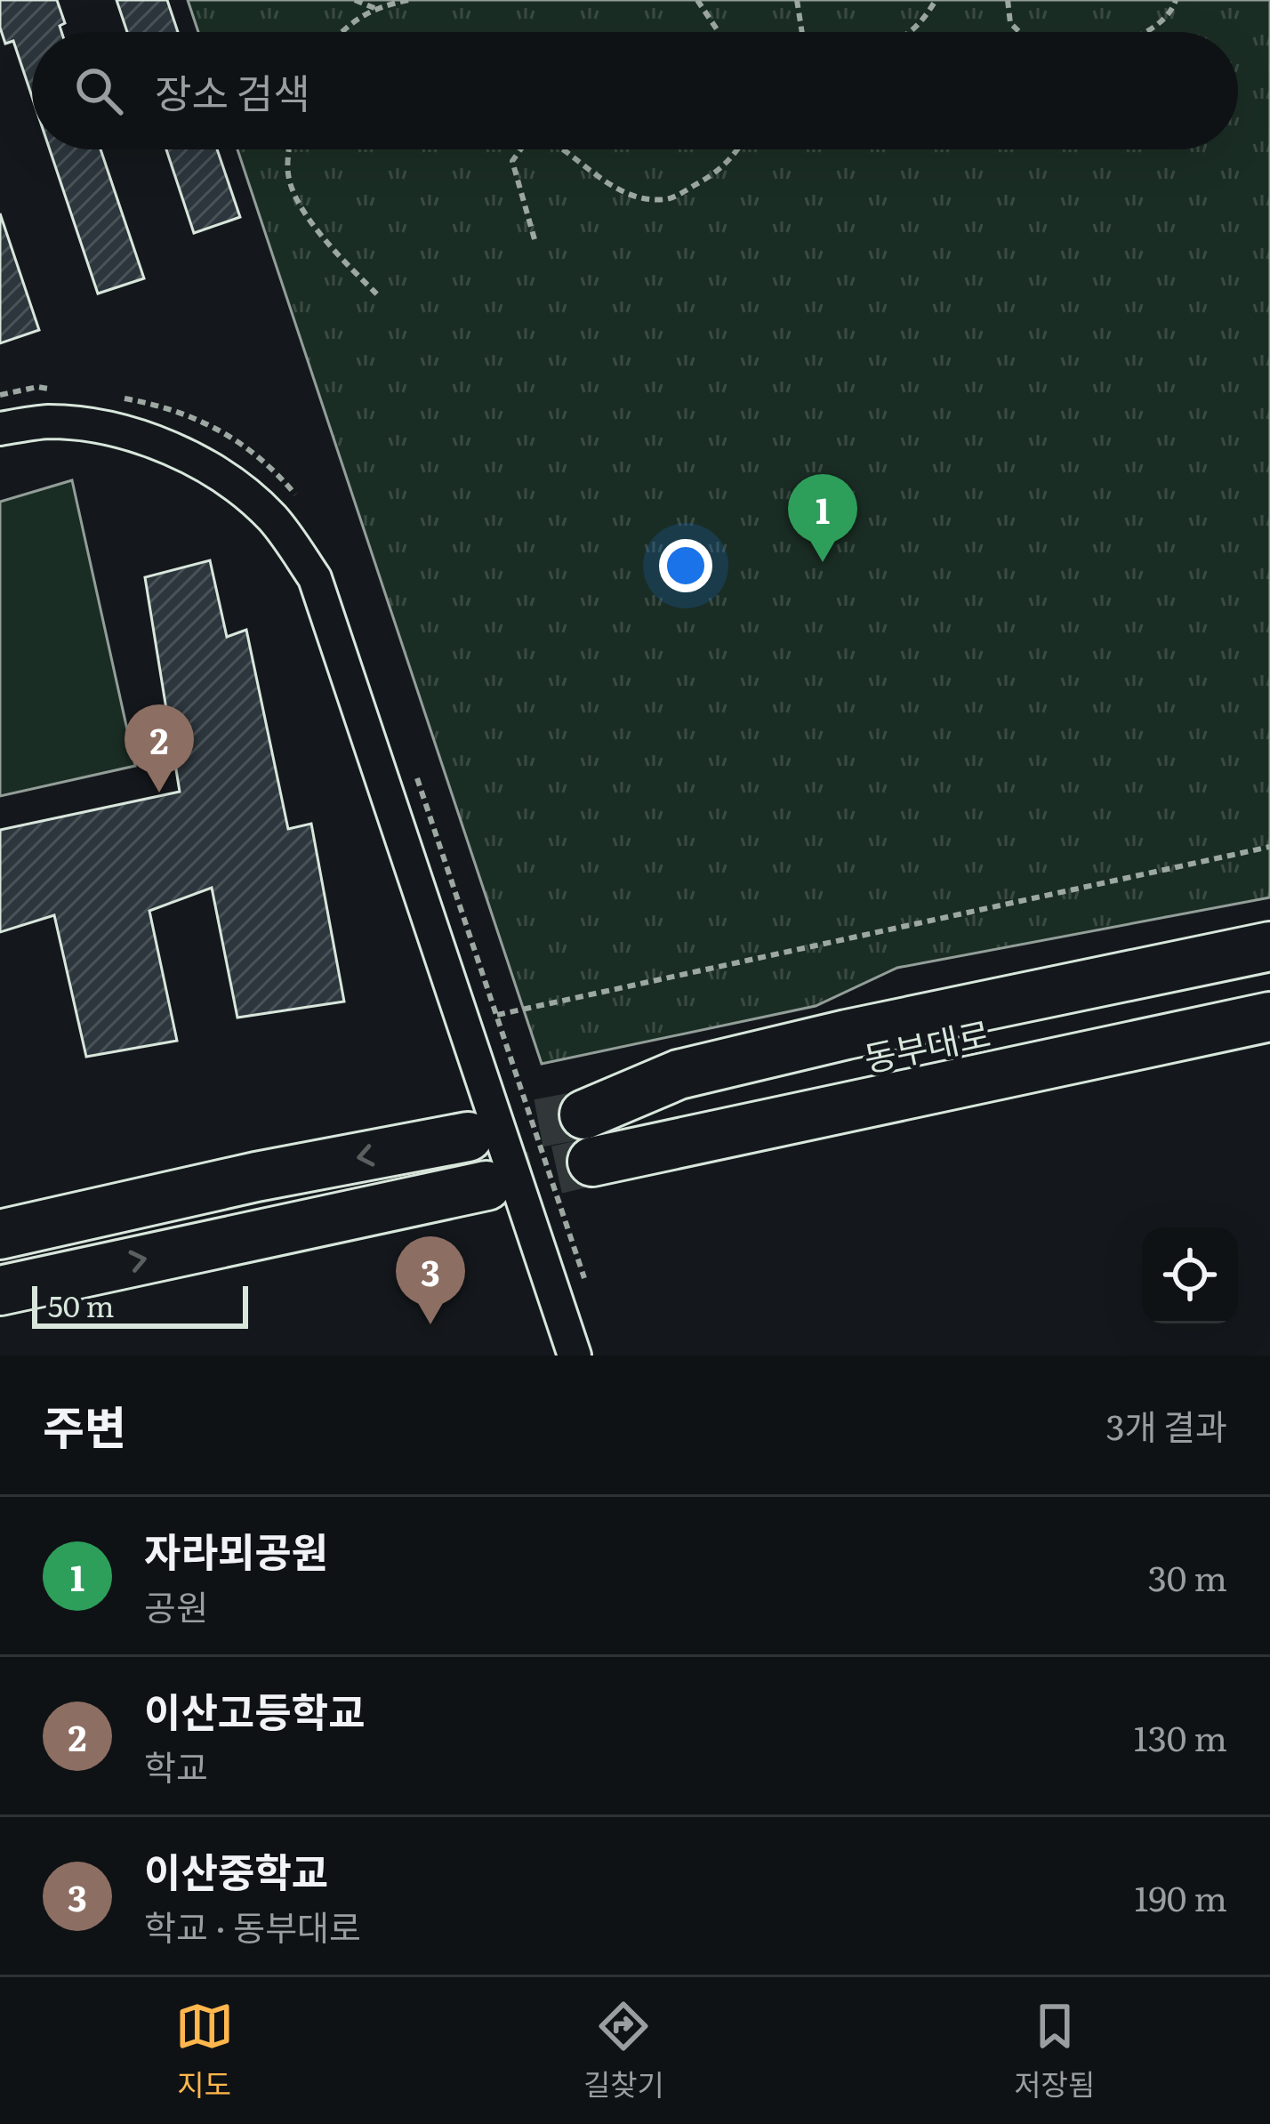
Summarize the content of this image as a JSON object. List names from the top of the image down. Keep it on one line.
{"streets":{"highway":["동부대로"]},"scale_bar":"50 m","page":{"search":"장소 검색","pins":["1","2","3"],"scale":"50 m","heading":["주변","3개 결과"],"list":[{"mark":"1","name":"자라뫼공원","note":"공원","value":"30 m"},{"mark":"2","name":"이산고등학교","note":"학교","value":"130 m"},{"mark":"3","name":"이산중학교","note":"학교 · 동부대로","value":"190 m"}],"nav":["지도","길찾기","저장됨"]}}
